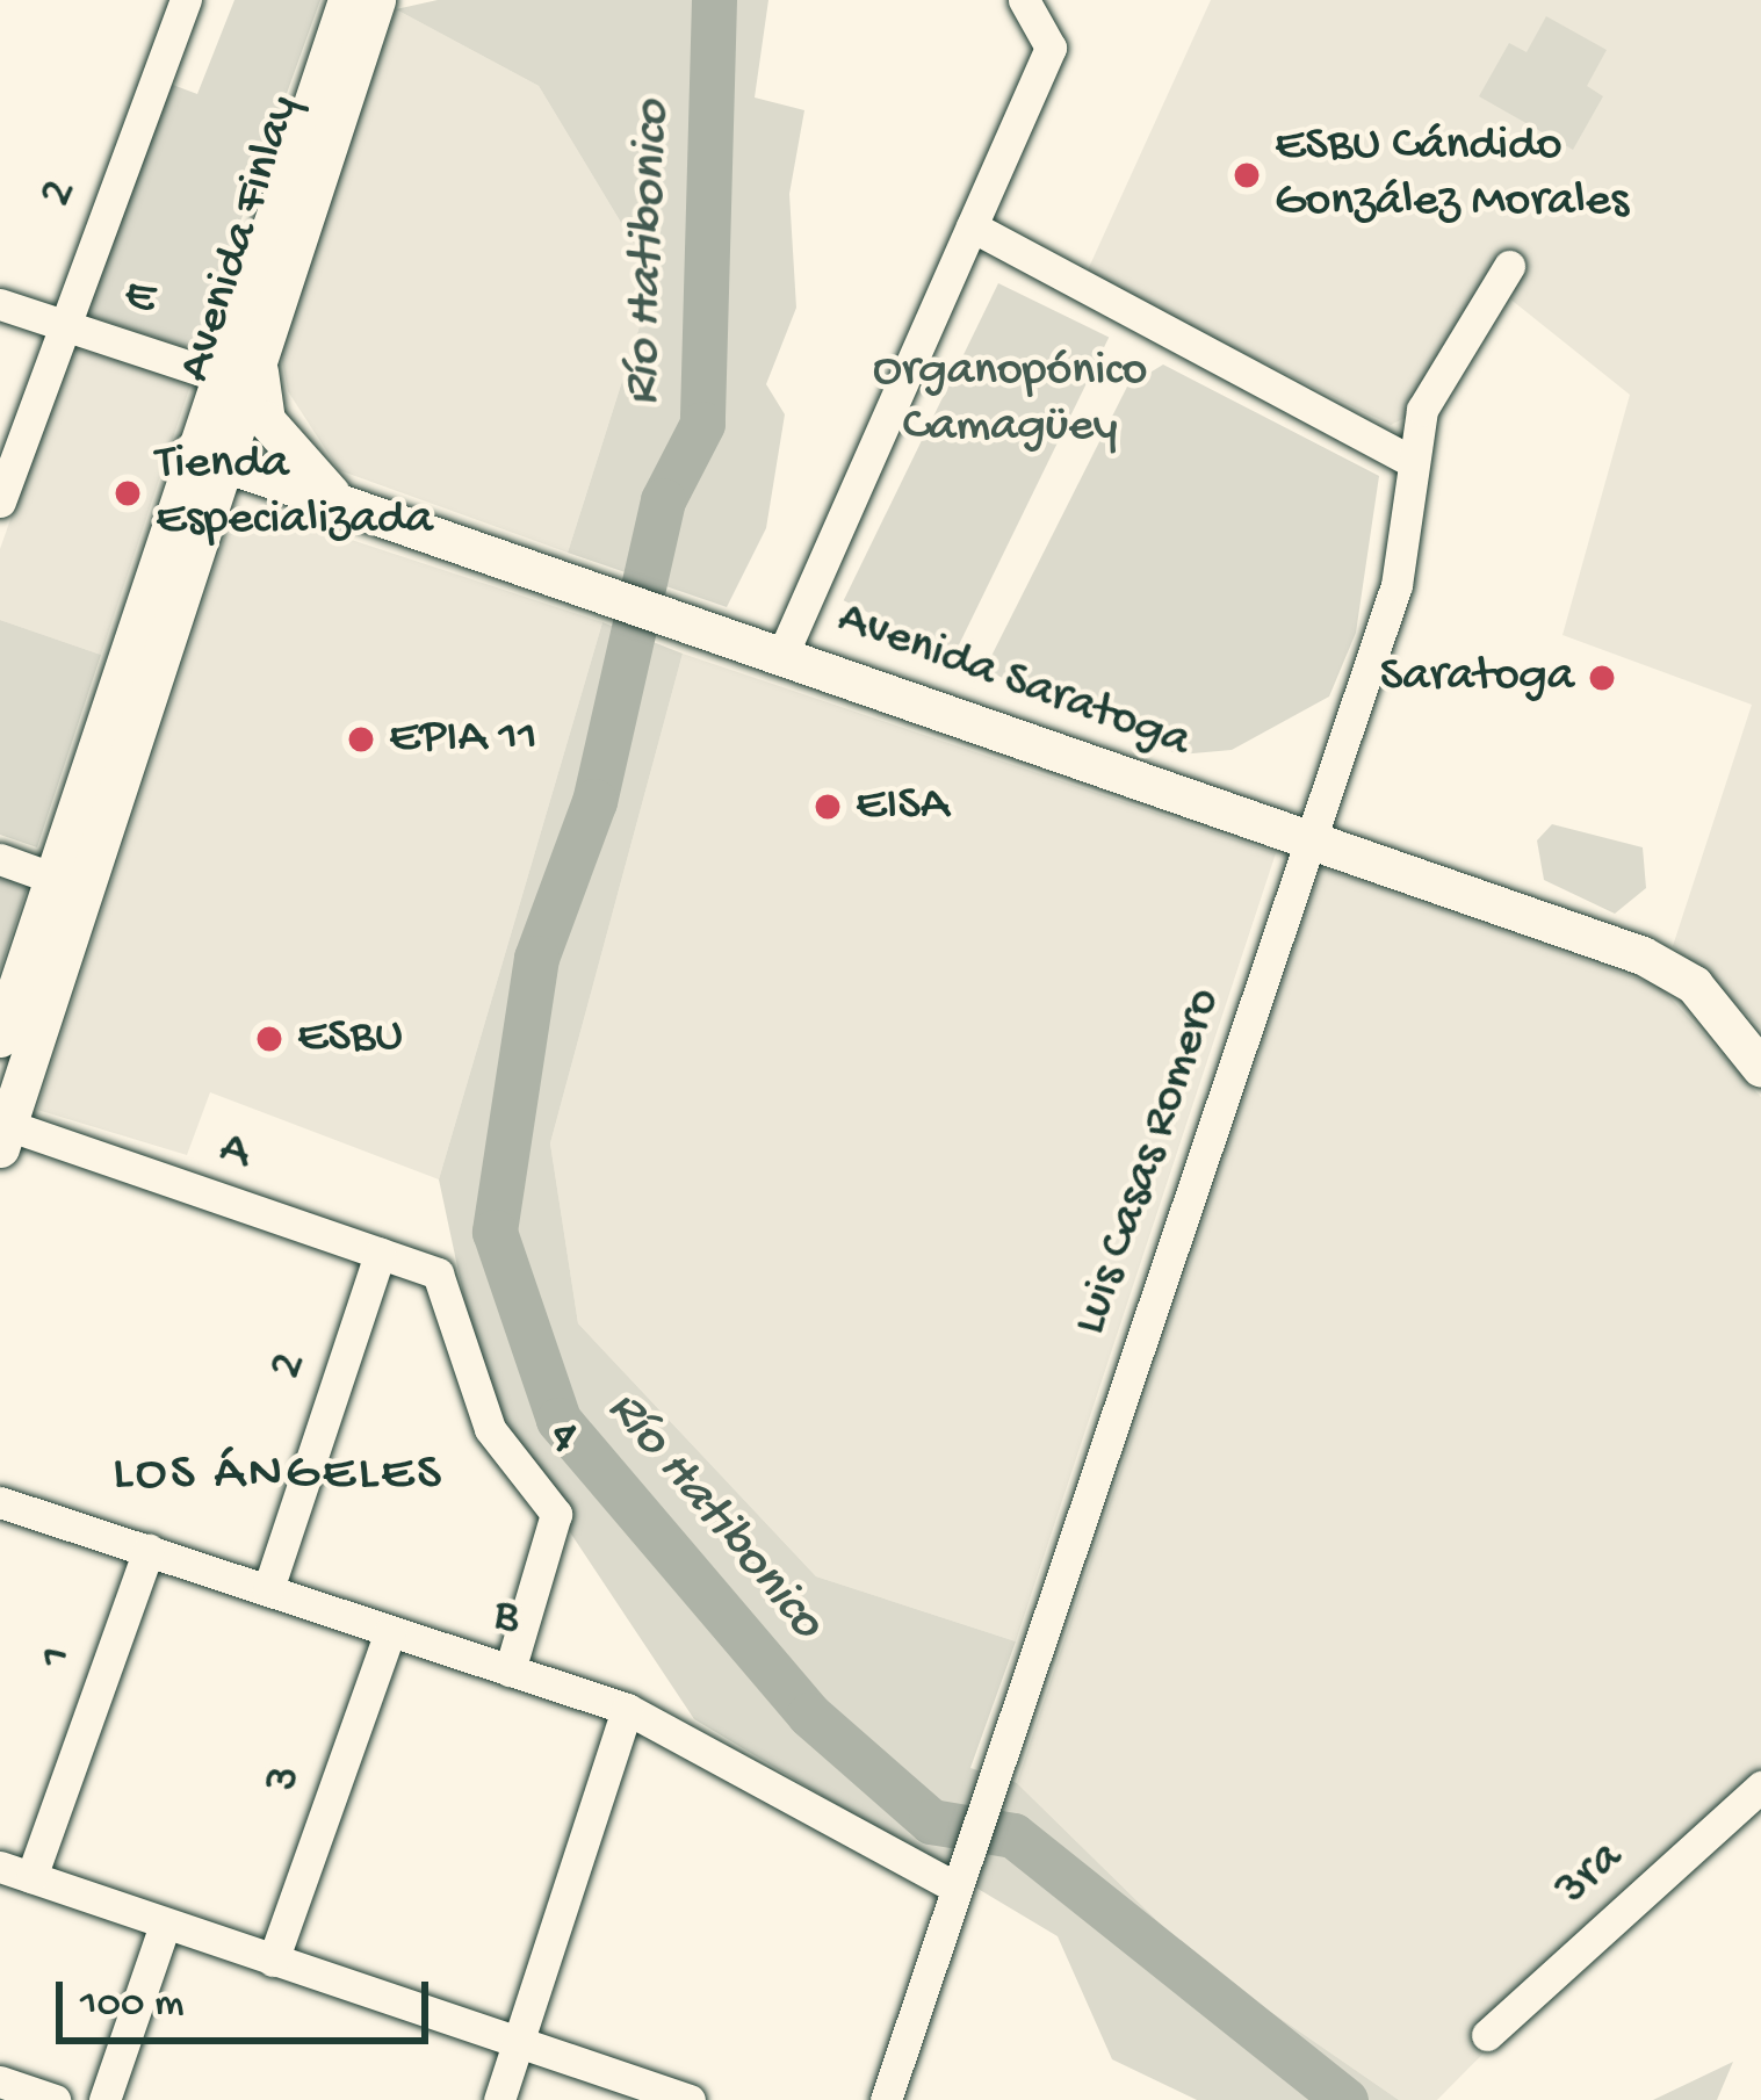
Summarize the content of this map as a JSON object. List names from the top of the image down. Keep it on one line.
{"streets":{"main road":["Avenida Finlay","Avenida Saratoga"],"street":["2","E","A","Luis Casas Romero","4","B","1","3","3ra"]},"crossings":[["2","E"],["2","A"],["2","B"],["Avenida Finlay","E"],["Avenida Finlay","Avenida Saratoga"],["Avenida Finlay","A"],["Avenida Saratoga","Luis Casas Romero"],["A","4"],["Luis Casas Romero","B"],["4","B"],["B","1"],["B","3"]],"districts":["LOS ÁNGELES"],"water":["Río Hatibonico"],"parks":["Organopónico Camagüey"],"places":["ESBU Cándido González Morales","Tienda Especializada","Saratoga","EPIA 11","EISA","ESBU"],"scale_bar":"100 m"}
